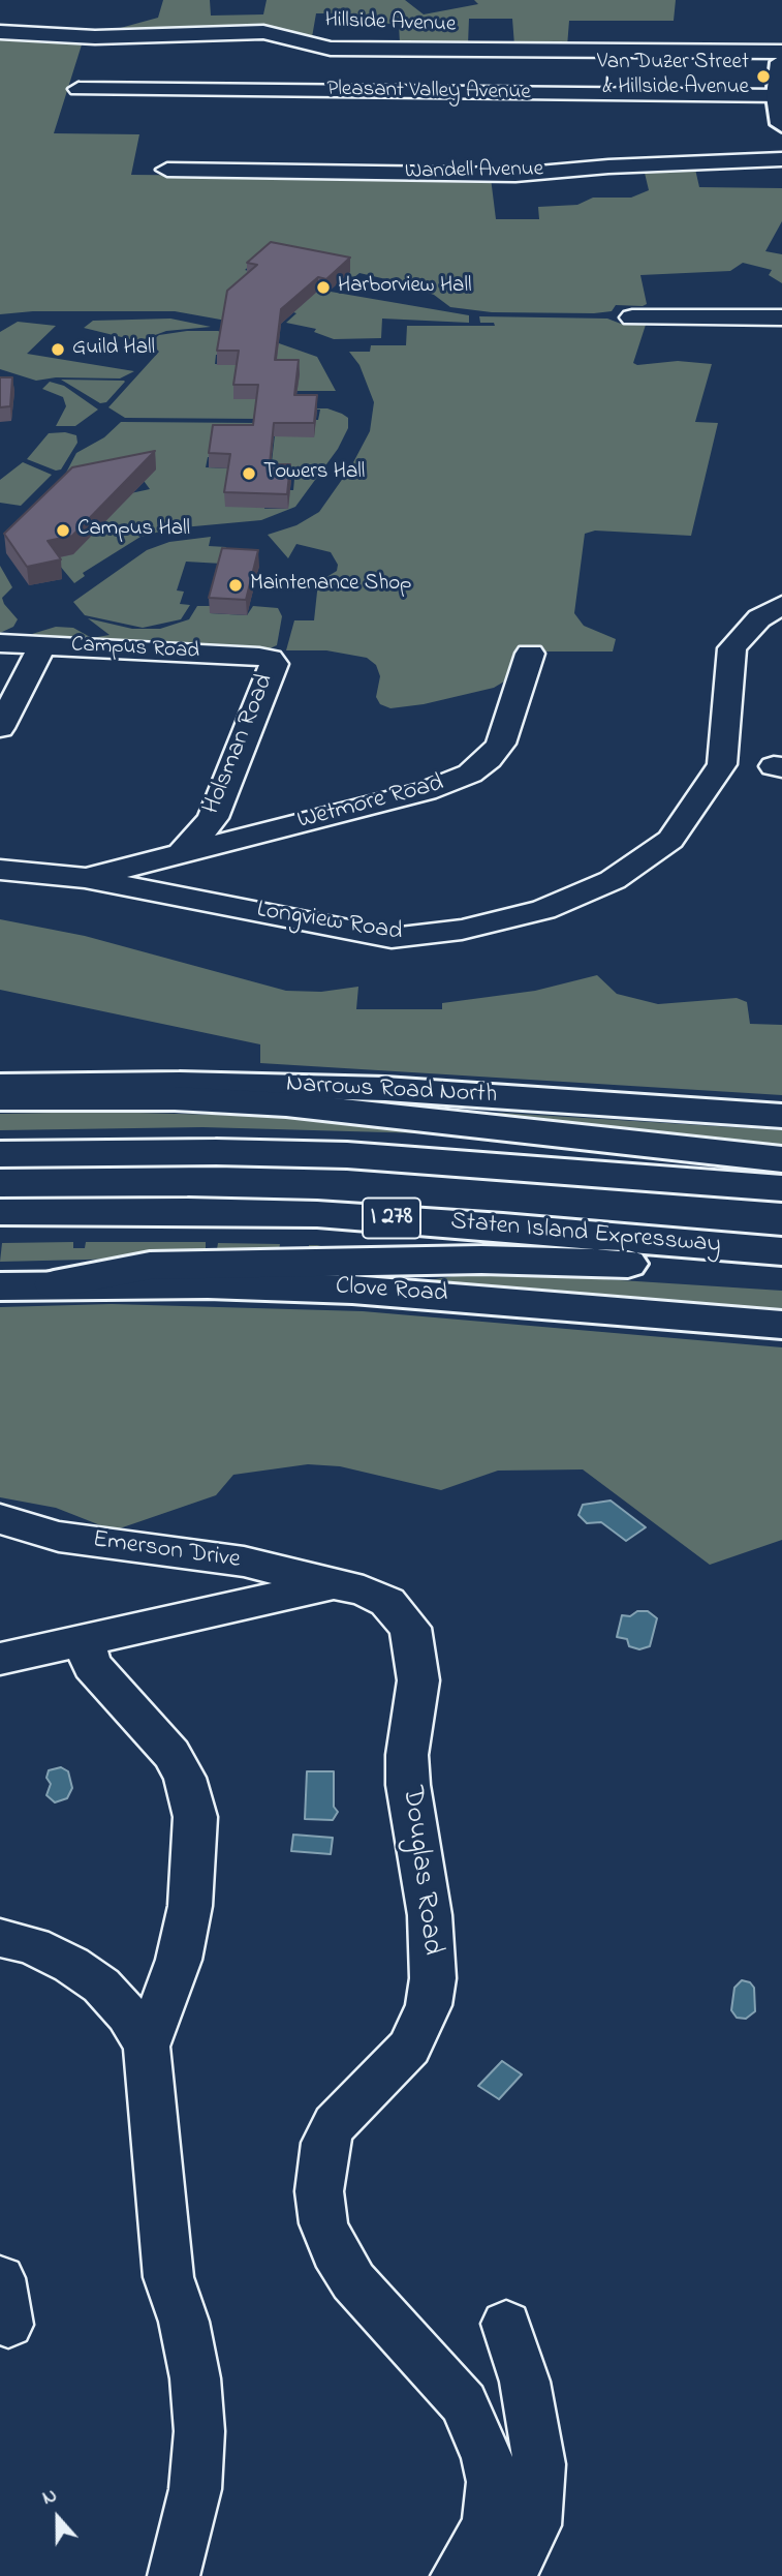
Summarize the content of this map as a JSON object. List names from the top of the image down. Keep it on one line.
{"streets":{"main road":["Narrows Road North","I 278","Staten Island Expressway","Clove Road"],"street":["Hillside Avenue","Pleasant Valley Avenue","Wandell Avenue","Campus Road","Holsman Road","Wetmore Road","Longview Road","Emerson Drive","Douglas Road"]},"crossings":[["Campus Road","Holsman Road"],["Holsman Road","Wetmore Road"],["Emerson Drive","Douglas Road"]],"places":["Van Duzer Street & Hillside Avenue","Harborview Hall","Guild Hall","Towers Hall","Campus Hall","Maintenance Shop"],"north":"top"}
